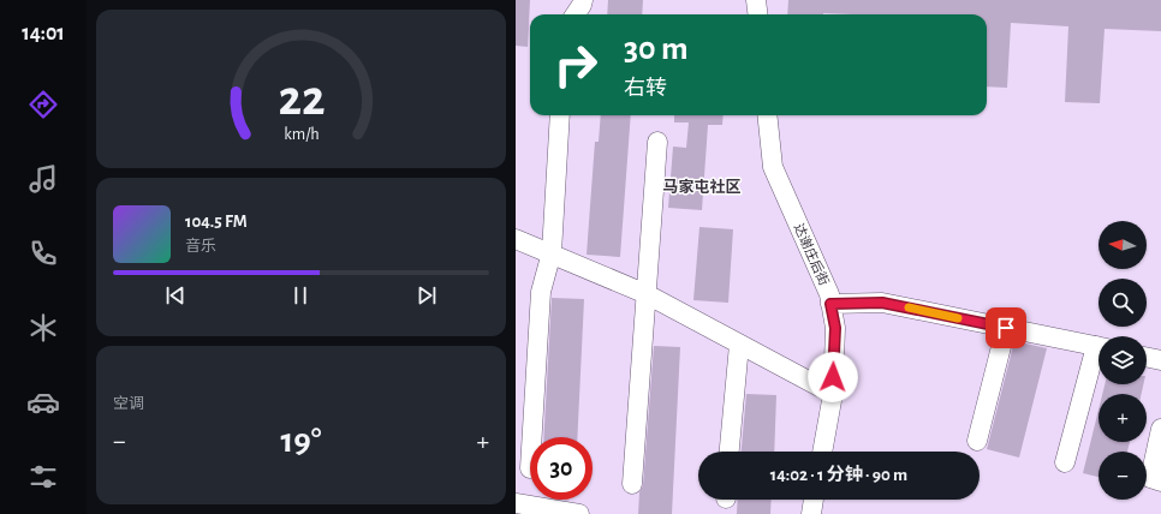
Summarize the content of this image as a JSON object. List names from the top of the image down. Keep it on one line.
{"streets":{"street":["达谢庄后街"]},"districts":["马家屯社区"],"north":"left","page":{"tabs":"14:01","turn":["30 m","右转"],"song":["104.5 FM","音乐"],"map_buttons":["+","−"],"tile":"空调","heat":["−","19°","+"],"limit":"30","trip":"14:02 · 1 分钟 · 90 m","gauge":["22","km/h"]}}
